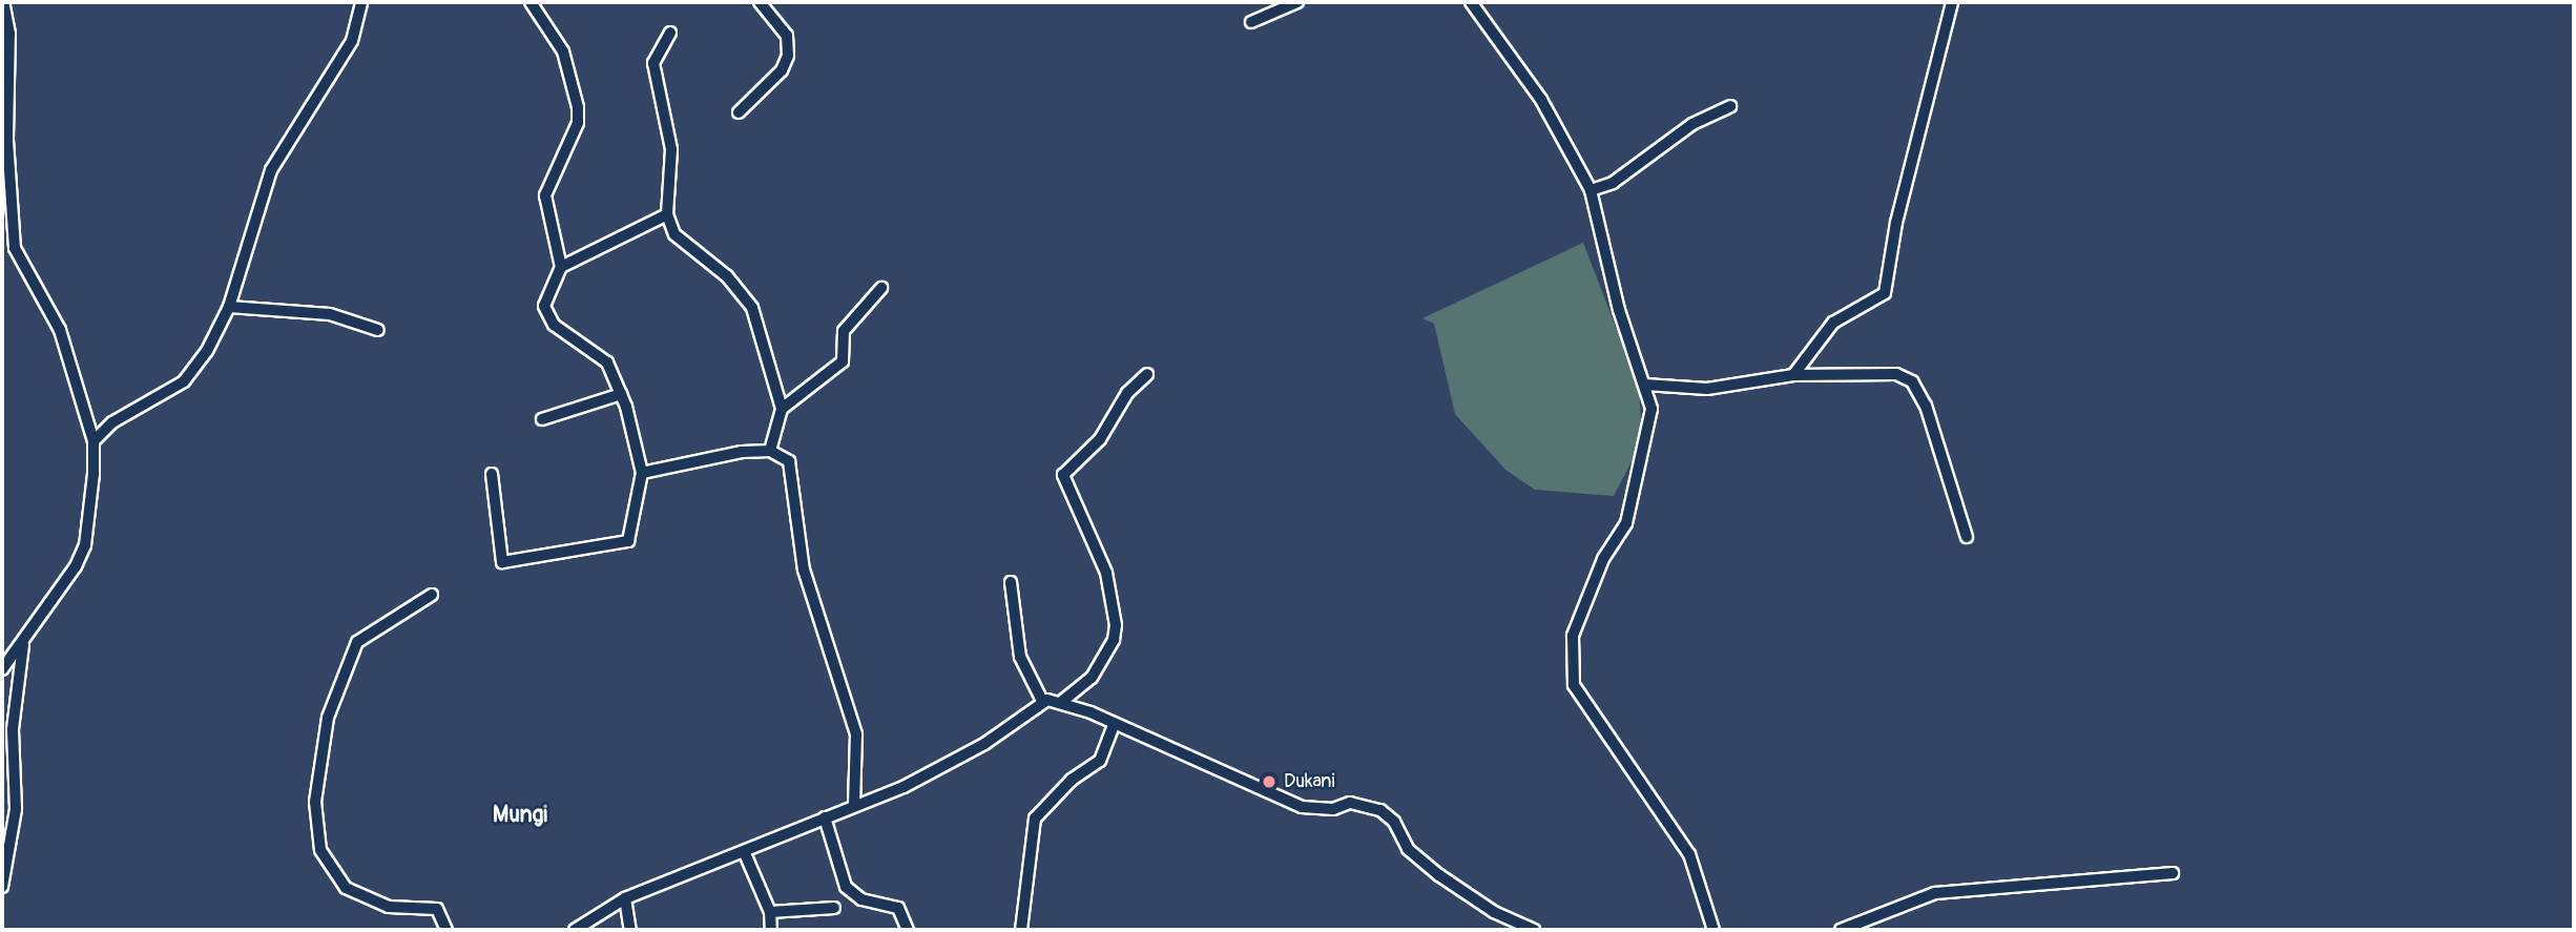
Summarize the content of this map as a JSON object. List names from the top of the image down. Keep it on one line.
{"districts":["Mungi"],"places":["Dukani"]}
